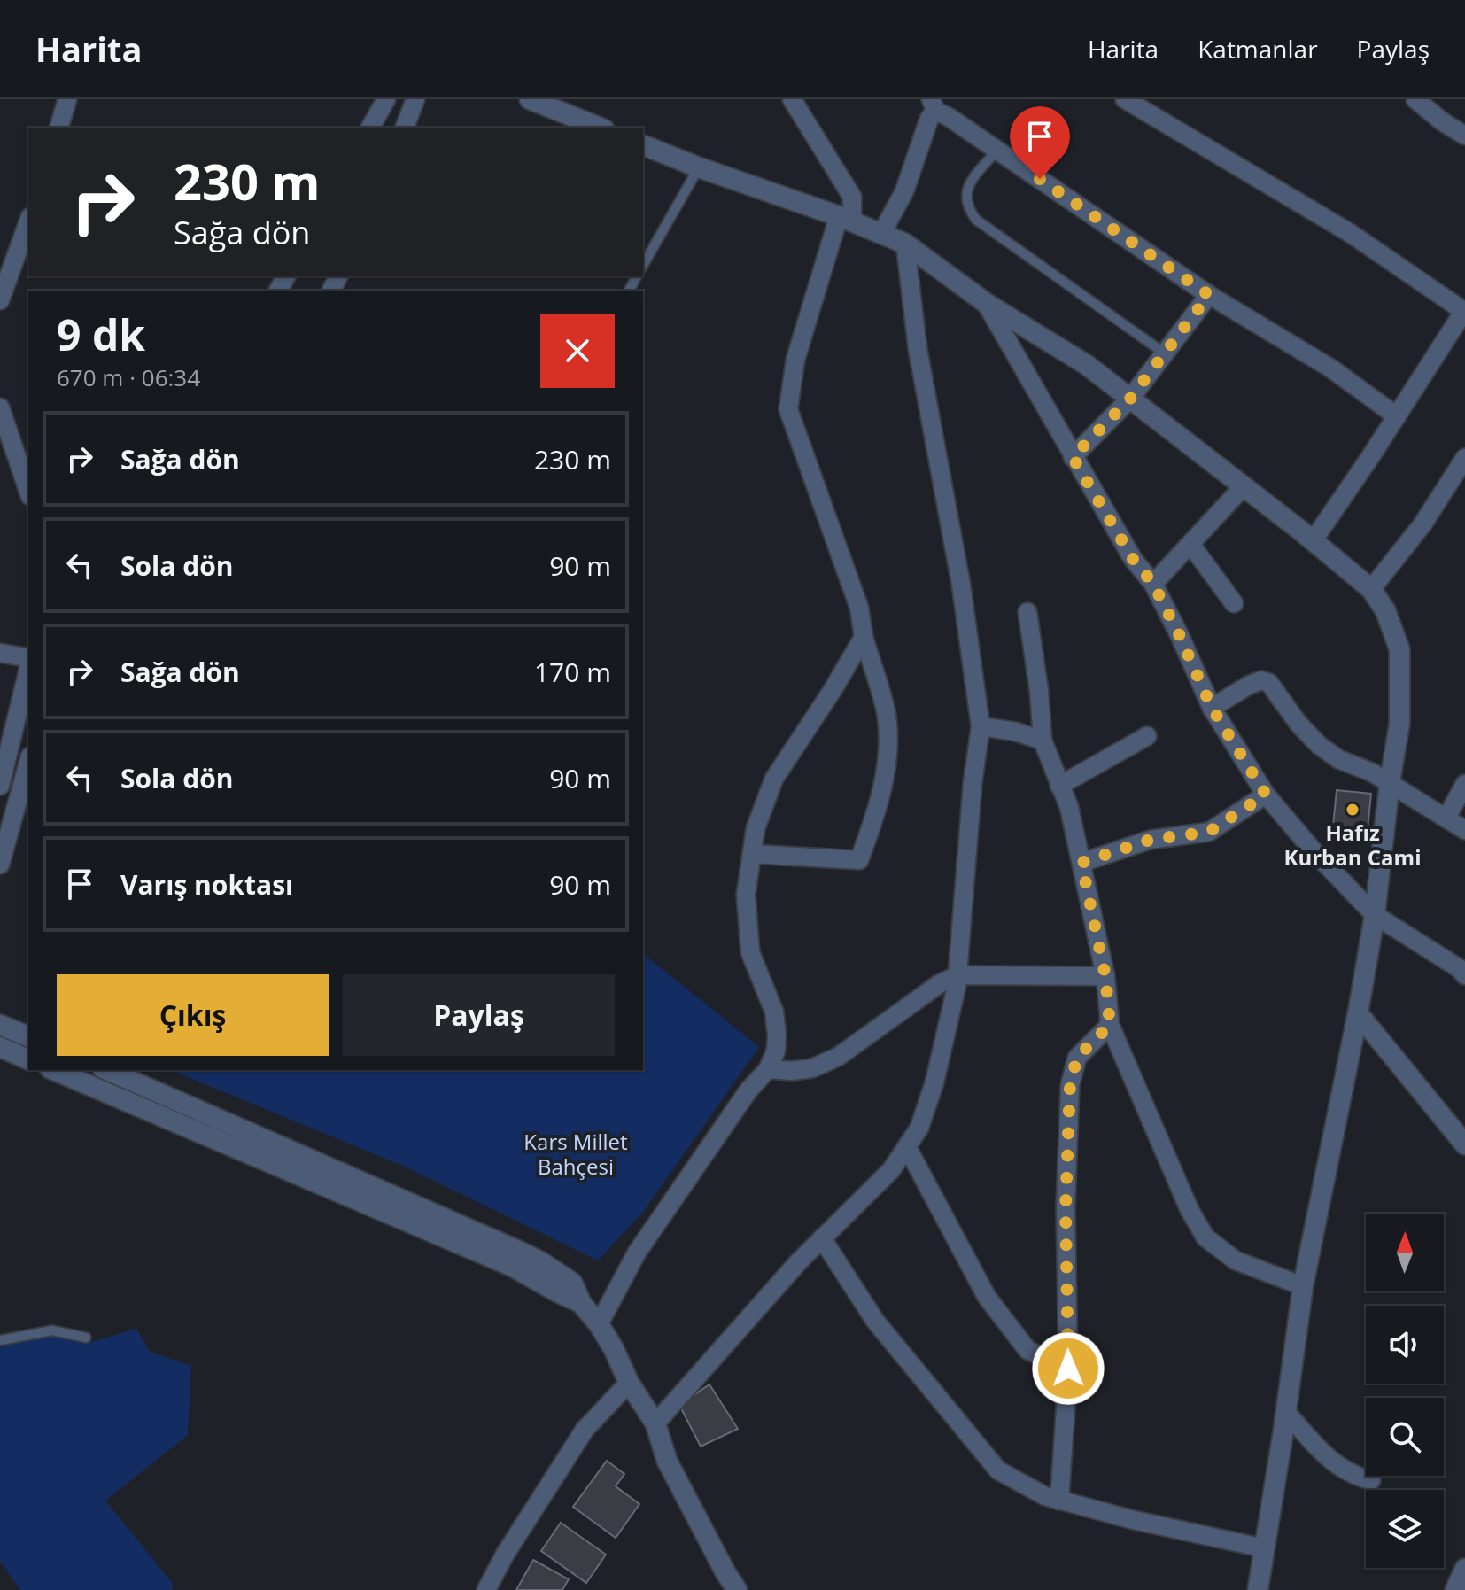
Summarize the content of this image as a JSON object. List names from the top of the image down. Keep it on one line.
{"parks":["Kars Millet Bahçesi"],"places":["Hafız Kurban Cami"],"north":"top","page":{"header":"Harita","nav":["Harita","Katmanlar","Paylaş"],"turn":["230 m","Sağa dön"],"heading":["9 dk","670 m · 06:34"],"list":[{"name":"Sağa dön","value":"230 m"},{"name":"Sola dön","value":"90 m"},{"name":"Sağa dön","value":"170 m"},{"name":"Sola dön","value":"90 m"},{"name":"Varış noktası","value":"90 m"}],"buttons":["Çıkış","Paylaş"]}}
